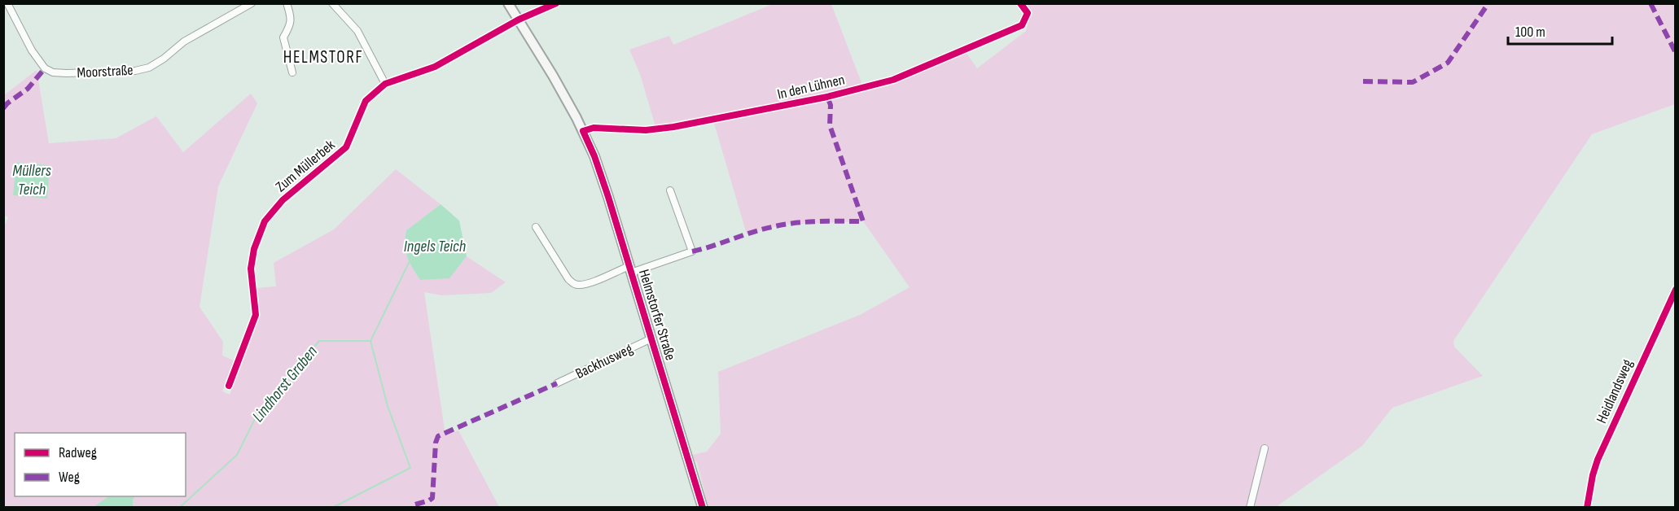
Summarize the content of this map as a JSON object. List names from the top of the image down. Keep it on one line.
{"streets":{"main road":["Helmstorfer Straße"],"street":["Moorstraße","In den Lühnen","Zum Müllerbek","Backhusweg","Heidlandsweg"]},"crossings":[["In den Lühnen","Helmstorfer Straße"],["Zum Müllerbek","Helmstorfer Straße"],["Helmstorfer Straße","Backhusweg"]],"districts":["HELMSTORF"],"water":["Müllers Teich","Ingels Teich","Lindhorst Graben"],"legend":["Radweg","Weg"],"scale_bar":"100 m"}
